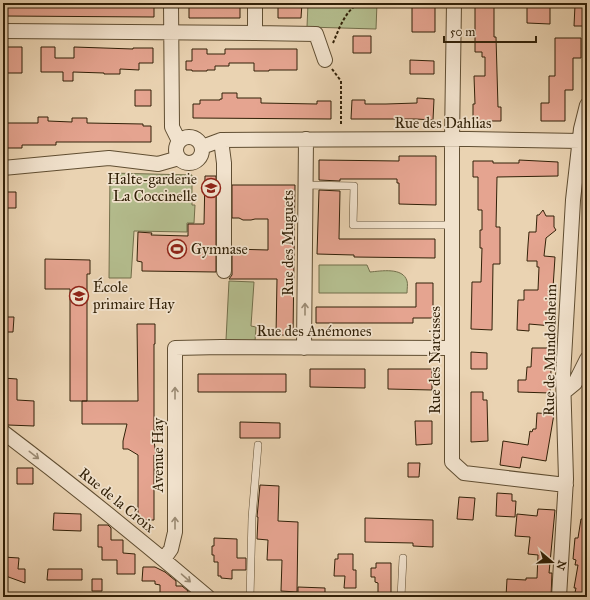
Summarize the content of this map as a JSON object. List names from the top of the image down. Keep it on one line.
{"streets":{"street":["Rue des Dahlias","Rue des Muguets","Rue des Anémones","Rue de Mundolsheim","Rue des Narcisses","Avenue Hay","Rue de la Croix"]},"crossings":[["Rue des Dahlias","Rue des Muguets"],["Rue des Dahlias","Rue de Mundolsheim"],["Rue des Dahlias","Rue des Narcisses"],["Rue des Muguets","Rue des Anémones"],["Rue des Anémones","Rue des Narcisses"],["Rue des Anémones","Avenue Hay"],["Rue de Mundolsheim","Rue des Narcisses"],["Avenue Hay","Rue de la Croix"]],"one_way":["Avenue Hay","Rue de la Croix"],"places":{"school or university":["Halte-garderie La Coccinelle","École primaire Hay"],"sports":["Gymnase"]},"scale_bar":"50 m","north":"right"}
